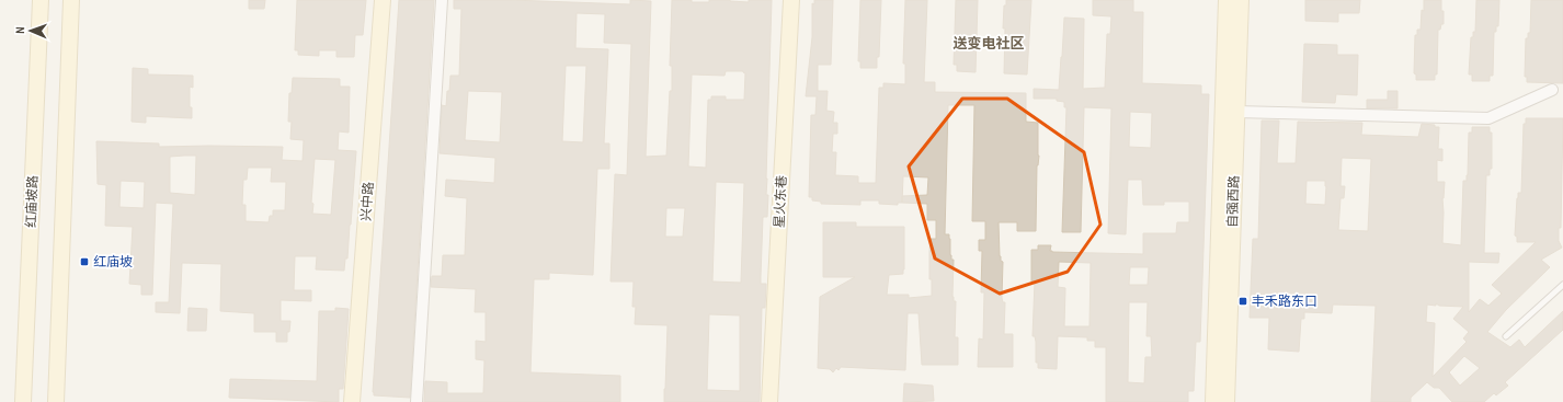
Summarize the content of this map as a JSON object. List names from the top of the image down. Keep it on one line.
{"streets":{"main road":["红庙坡路","兴中路","星火东巷","自强西路"]},"districts":["送变电社区"],"places":{"transit":["红庙坡","丰禾路东口"]},"north":"left"}
